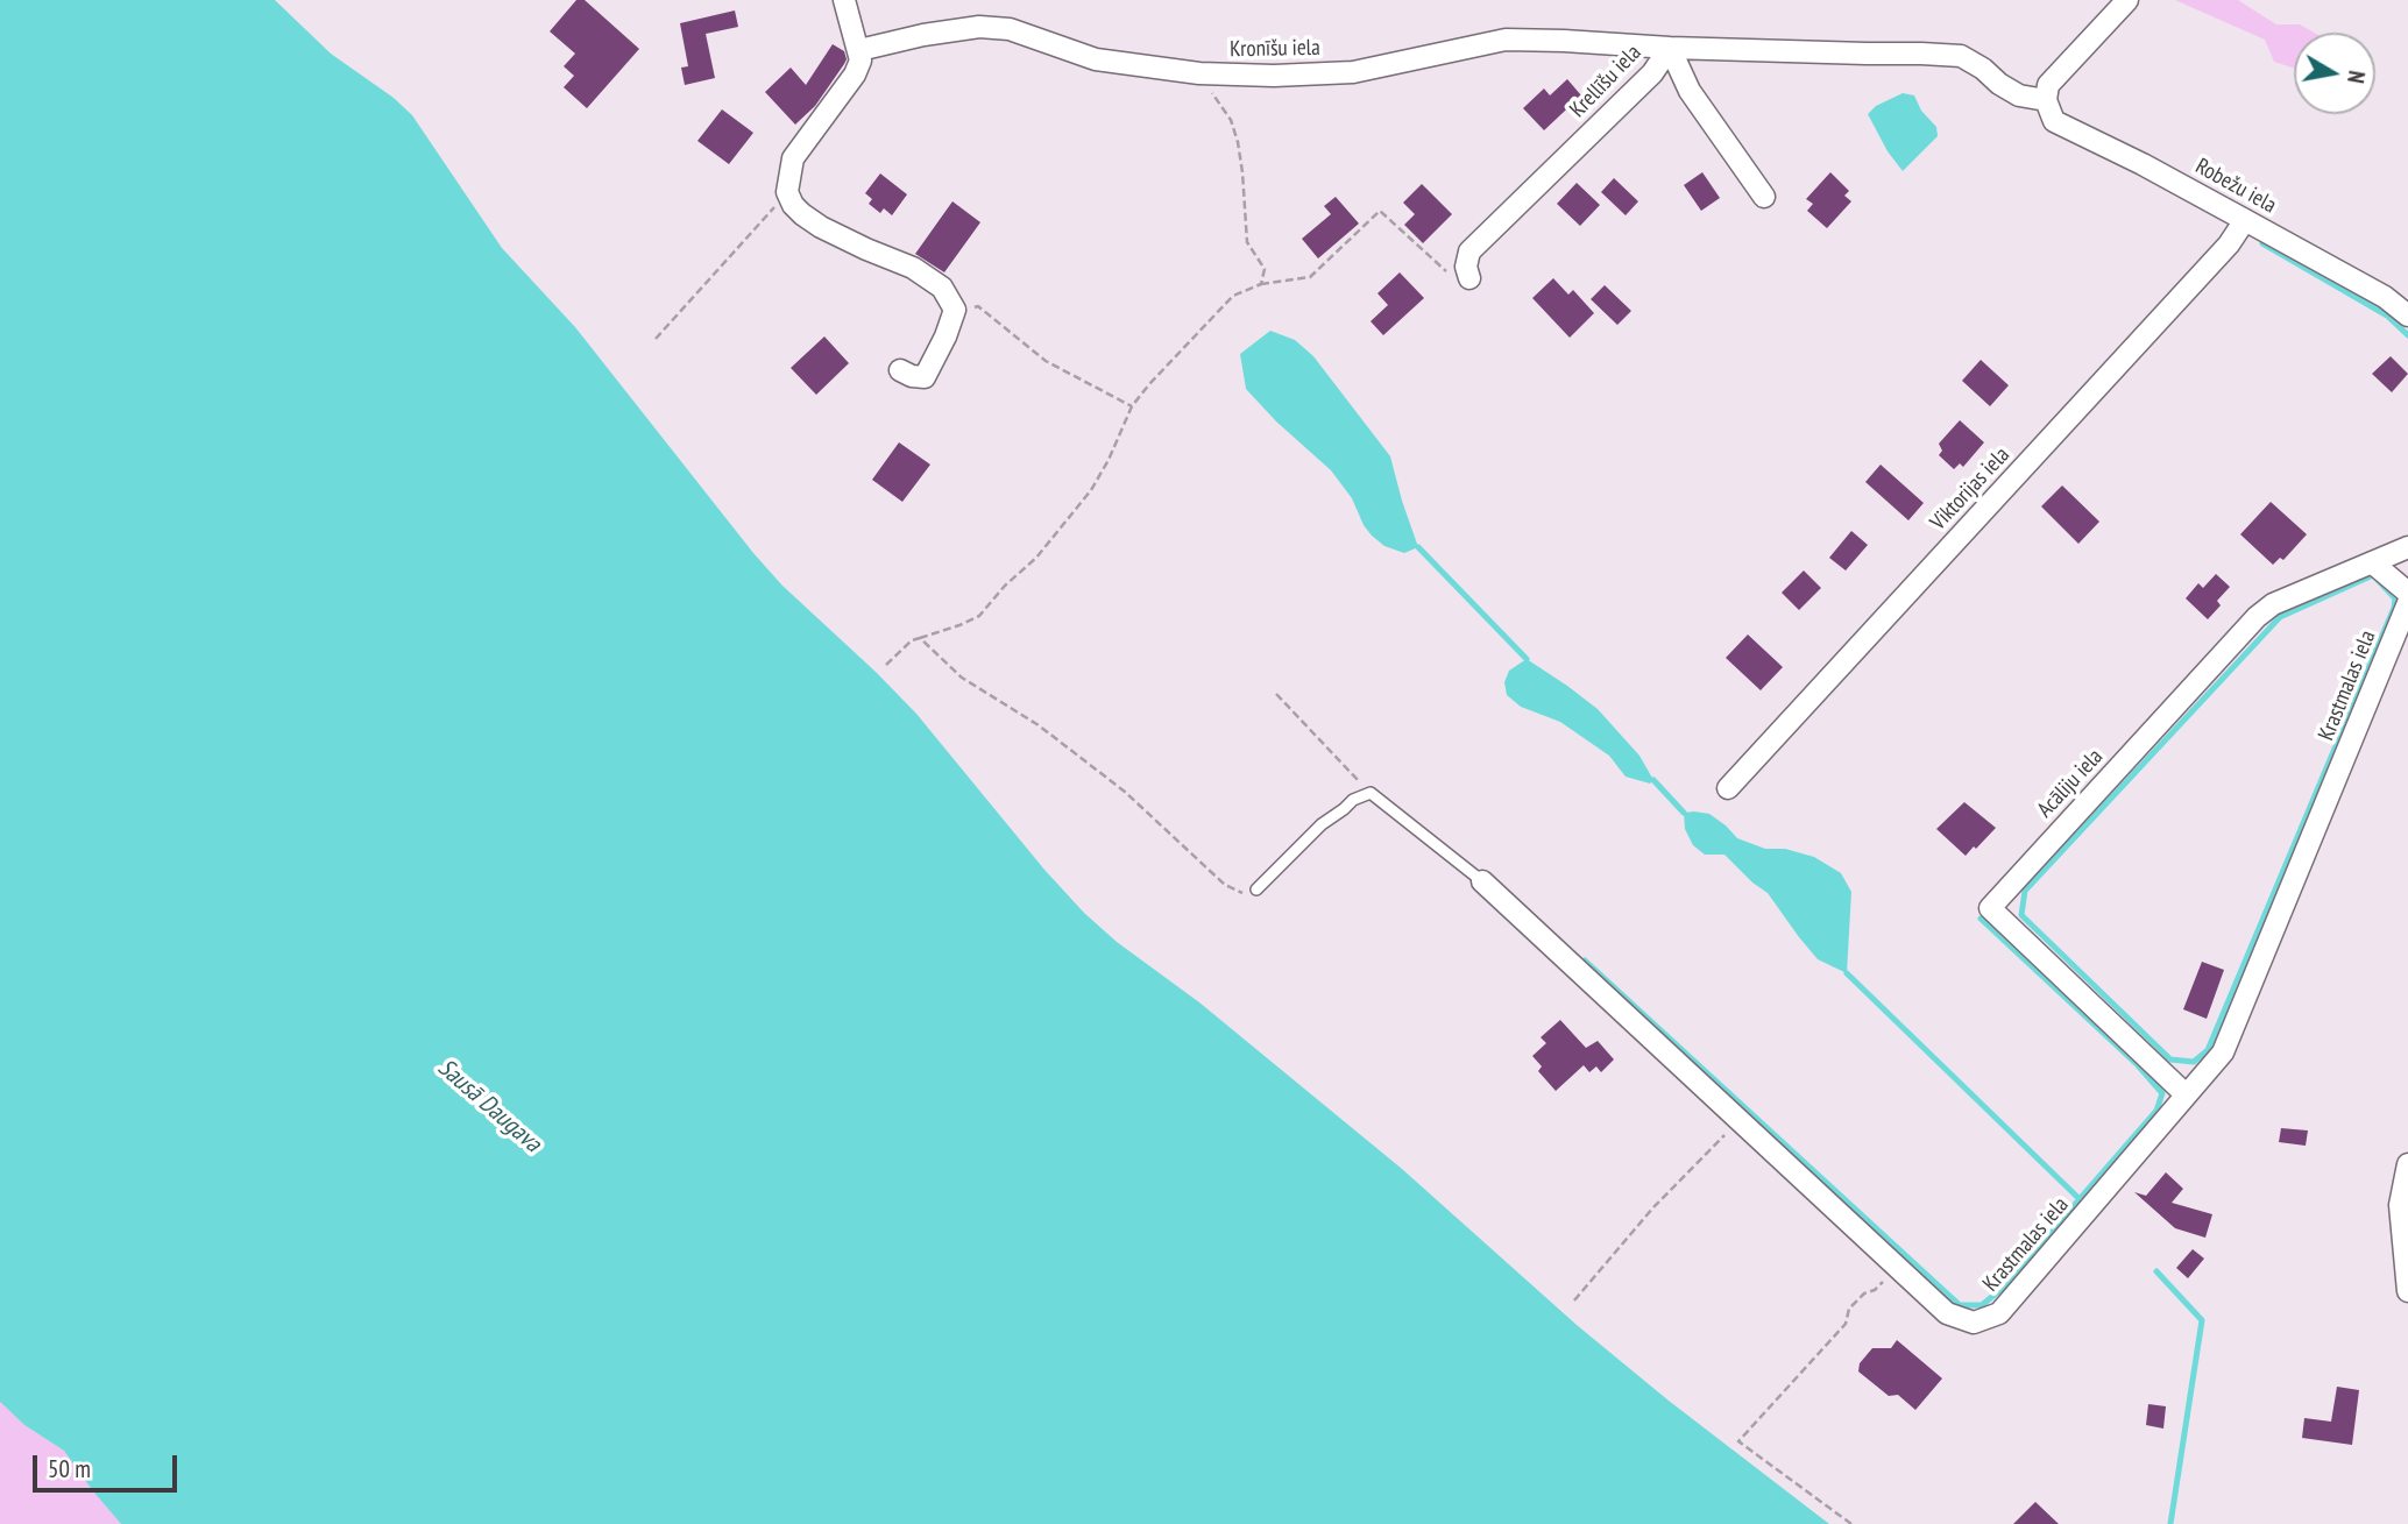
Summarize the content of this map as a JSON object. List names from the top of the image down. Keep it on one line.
{"streets":{"street":["Kronīšu iela","Krellīšu iela","Robežu iela","Viktorijas iela","Krastmalas iela","Acāliju iela"]},"crossings":[["Kronīšu iela","Krellīšu iela"],["Kronīšu iela","Robežu iela"],["Robežu iela","Viktorijas iela"],["Krastmalas iela","Acāliju iela"]],"water":["Sausā Daugava"],"scale_bar":"50 m","north":"right"}
